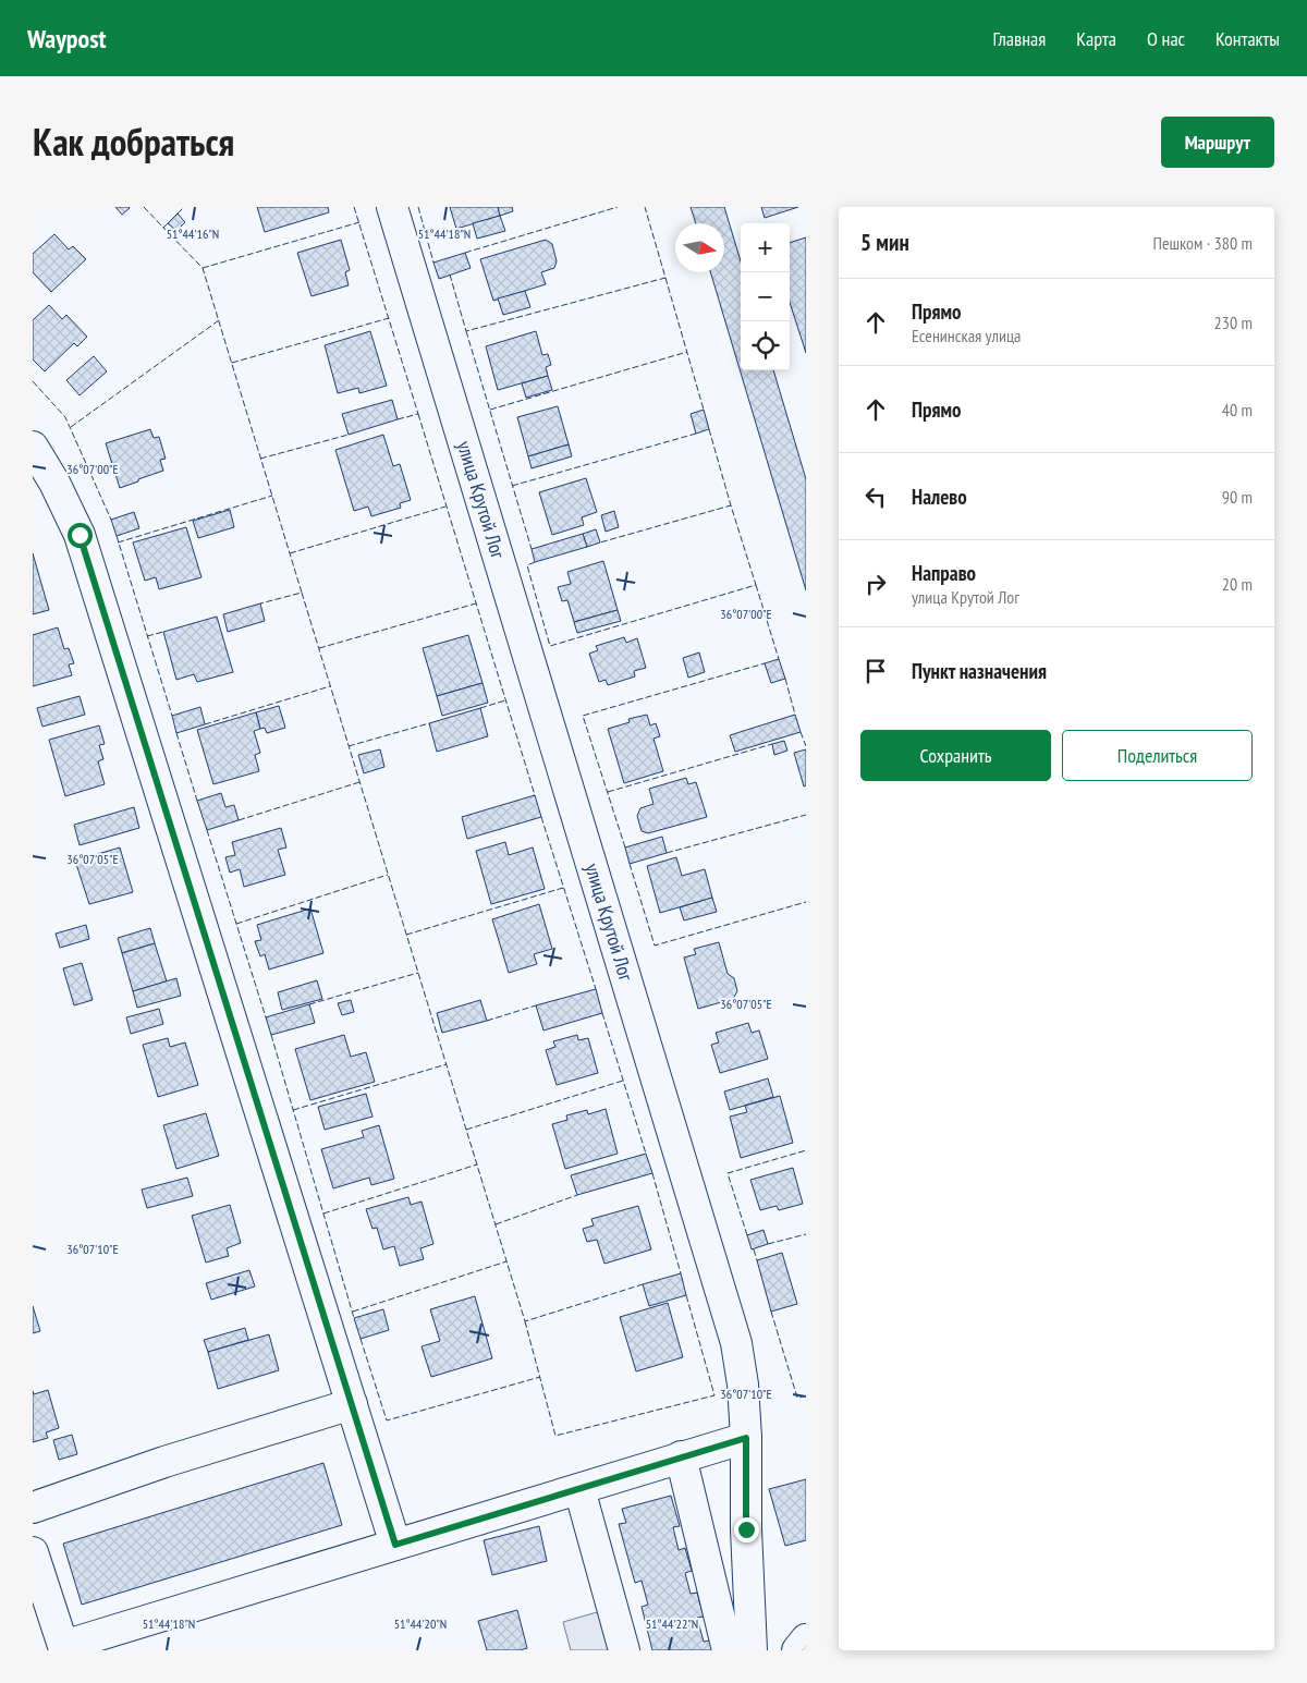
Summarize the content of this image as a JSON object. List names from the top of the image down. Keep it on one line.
{"streets":{"street":["улица Крутой Лог"]},"north":"right","page":{"header":"Waypost","nav":["Главная","Карта","О нас","Контакты"],"title":"Как добраться","buttons":["Маршрут",["Сохранить","Поделиться"]],"heading":["5 мин","Пешком · 380 m"],"map_buttons":["+","−"],"list":[["Прямо","Есенинская улица","230 m"],["Прямо","40 m"],["Налево","90 m"],["Направо","улица Крутой Лог","20 m"],"Пункт назначения"]},"coordinates":["51°44'16\"N","51°44'18\"N","36°07'00\"E","36°07'05\"E","36°07'10\"E","51°44'20\"N","51°44'22\"N"]}
